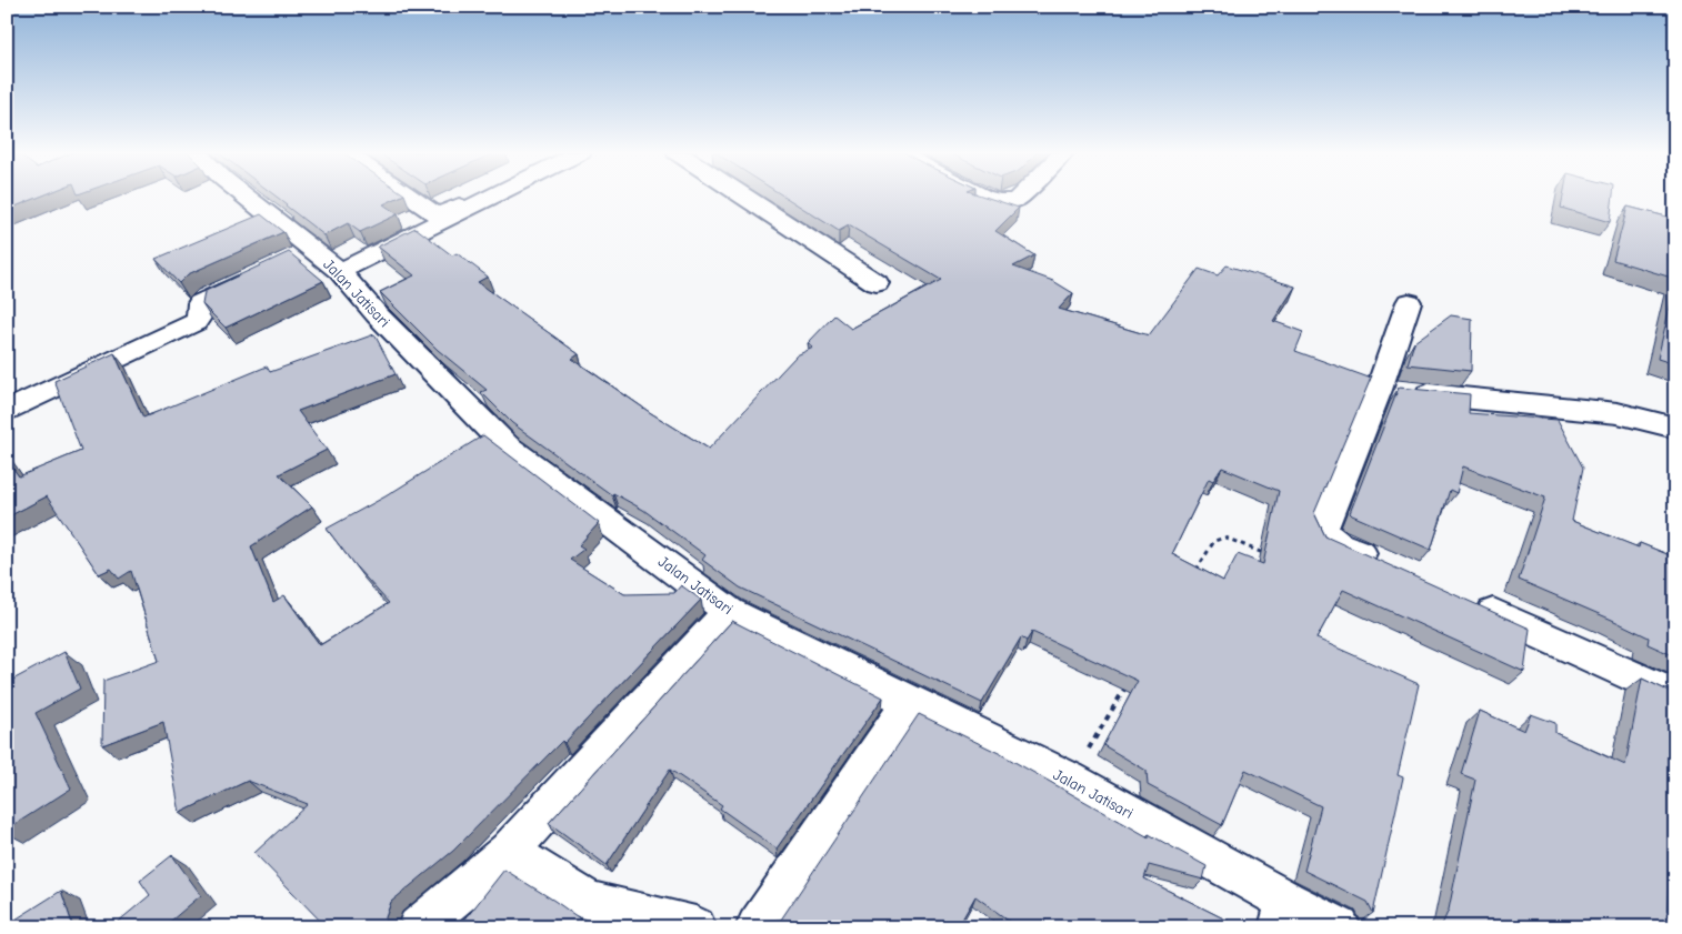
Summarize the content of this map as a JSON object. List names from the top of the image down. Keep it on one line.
{"streets":{"street":["Jalan Jatisari"]}}
